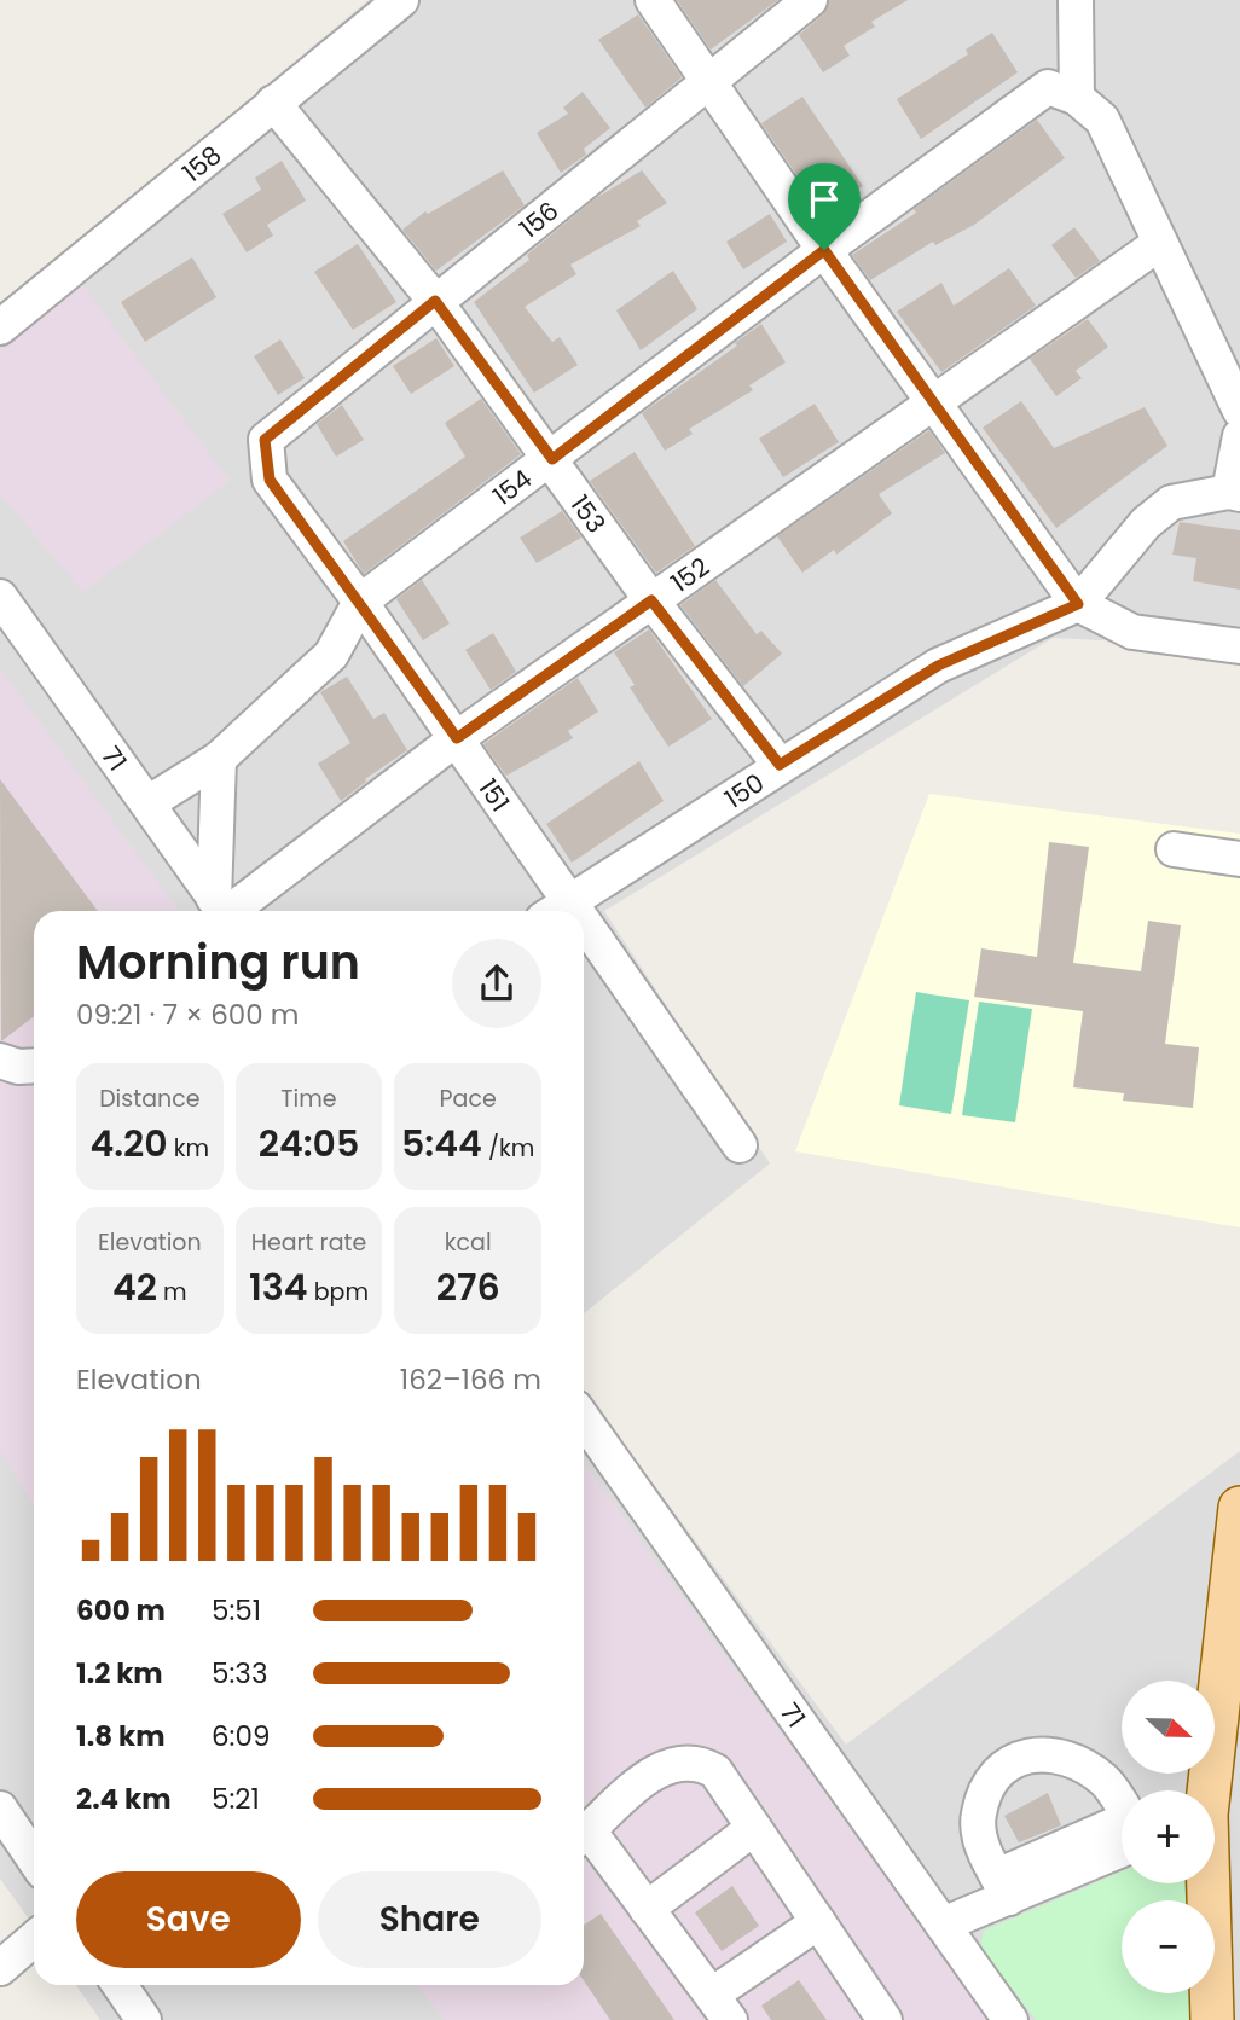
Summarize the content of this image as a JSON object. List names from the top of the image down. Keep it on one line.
{"streets":{"street":["158","156","154","153","152","71","150","151"]},"crossings":[["158","153"],["156","153"],["156","151"],["154","153"],["154","151"],["153","152"],["153","150"],["152","71"],["152","151"],["150","151"]],"north":"right","page":{"heading":["Morning run","09:21 · 7 × 600 m"],"stats":[["Distance","4.20 km"],["Time","24:05"],["Pace","5:44 /km"],["Elevation","42 m"],["Heart rate","134 bpm"],["kcal","276"]],"chart":["Elevation","162–166 m"],"list":[{"name":"600 m","note":"5:51"},{"name":"1.2 km","note":"5:33"},{"name":"1.8 km","note":"6:09"},{"name":"2.4 km","note":"5:21"}],"map_buttons":["+","−"],"buttons":["Save","Share"]}}
